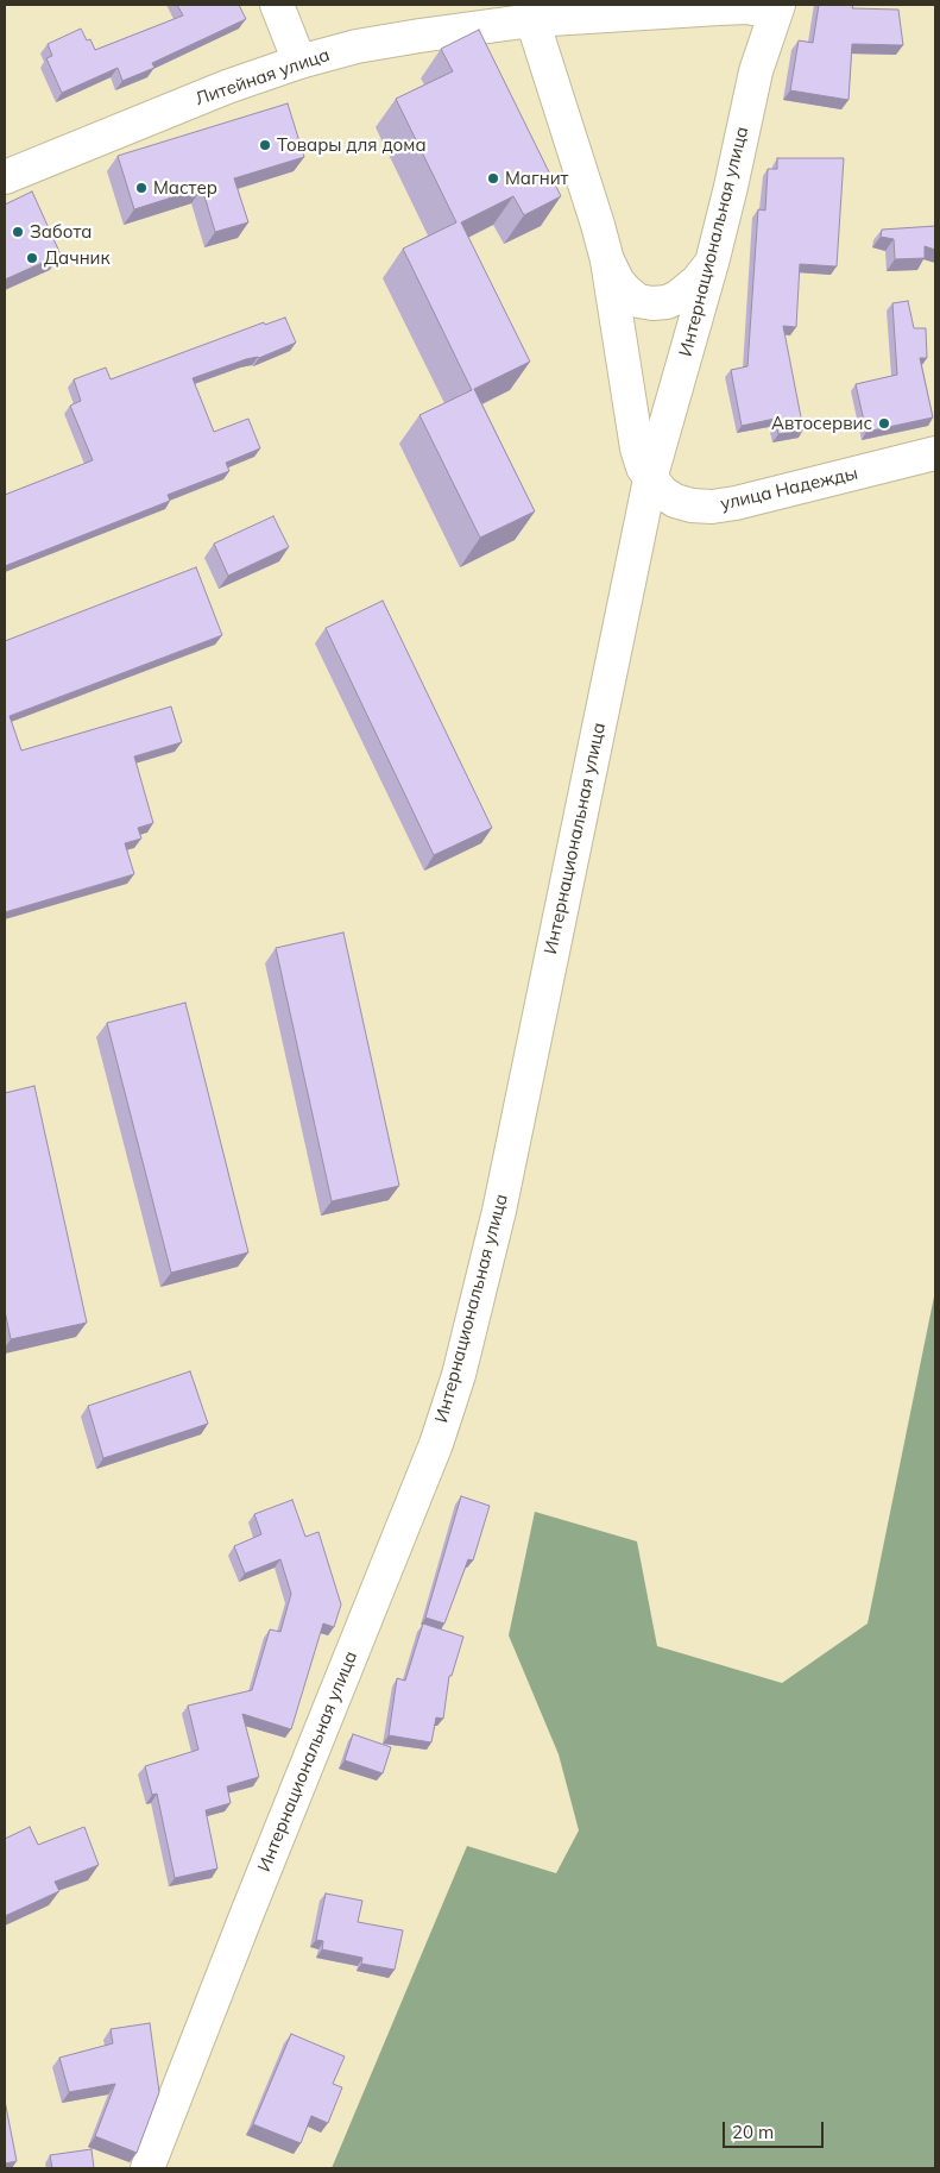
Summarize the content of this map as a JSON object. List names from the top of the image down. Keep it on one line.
{"streets":{"street":["Литейная улица","Интернациональная улица","улица Надежды"]},"crossings":[["Литейная улица","Интернациональная улица"],["Интернациональная улица","улица Надежды"]],"places":["Товары для дома","Магнит","Мастер","Забота","Дачник","Автосервис"],"scale_bar":"20 m"}
